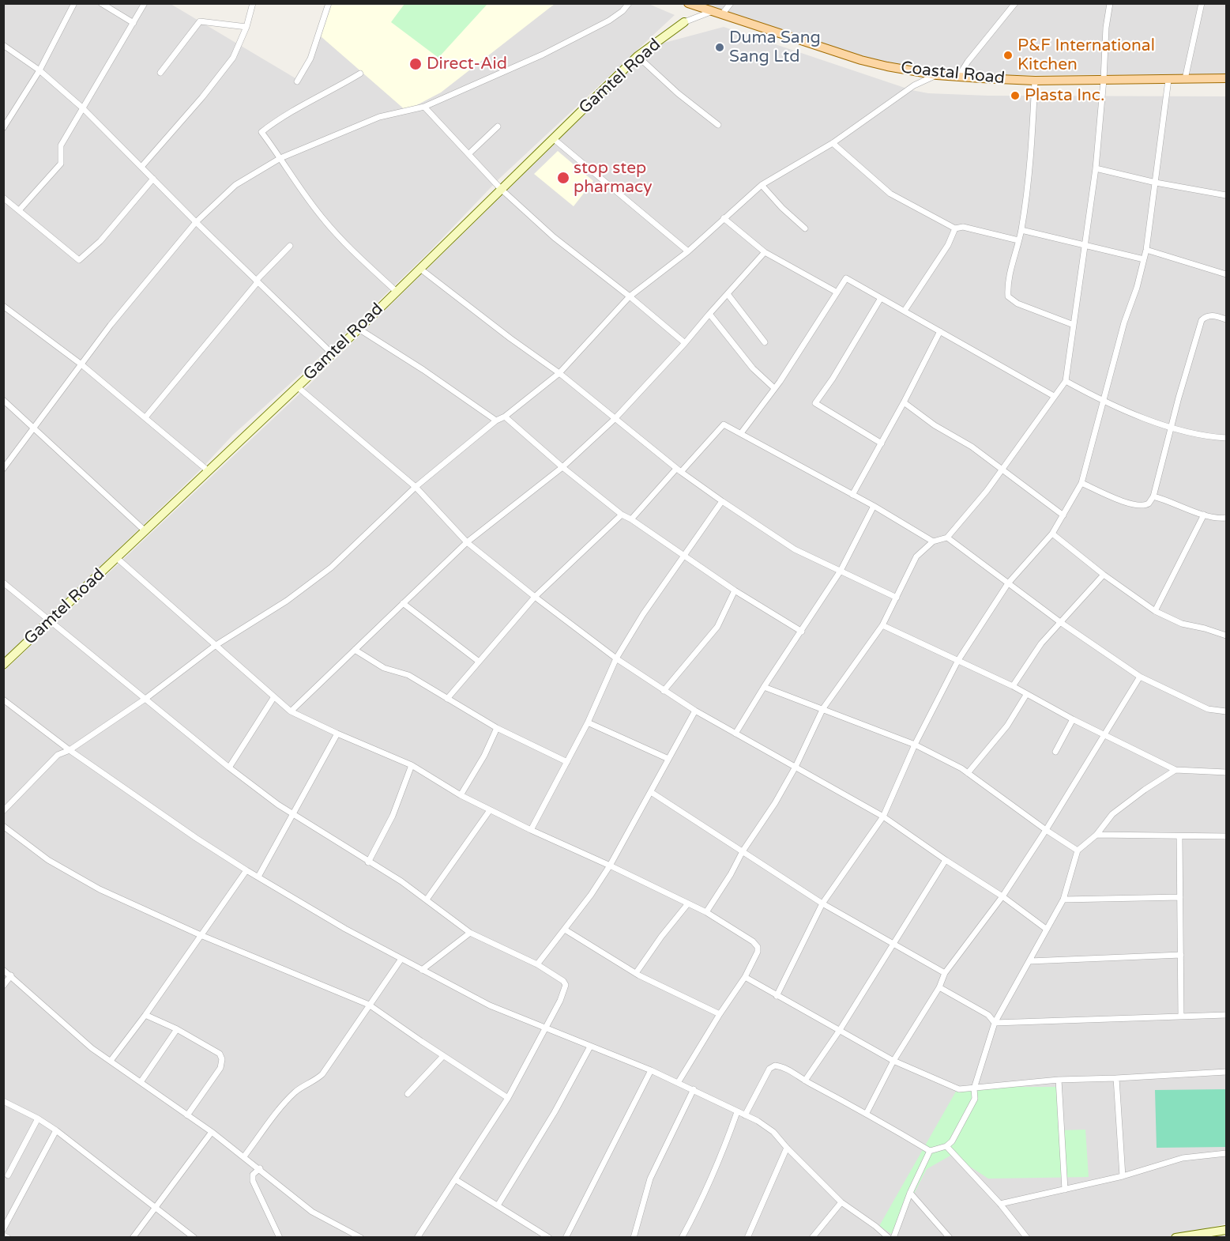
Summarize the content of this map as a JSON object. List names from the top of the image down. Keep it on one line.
{"streets":{"main road":["Coastal Road"],"street":["Gamtel Road"]},"places":["Duma Sang Sang Ltd","P&F International Kitchen","Direct-Aid","Plasta Inc.","stop step pharmacy"]}
